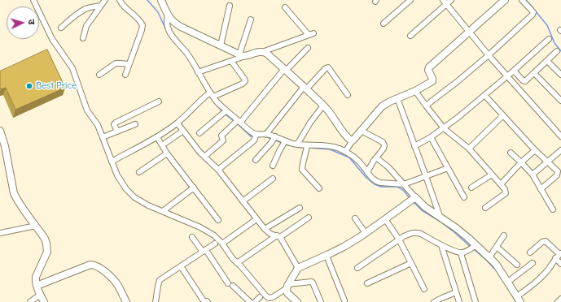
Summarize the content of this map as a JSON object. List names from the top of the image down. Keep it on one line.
{"places":["Best Price"],"north":"right"}
